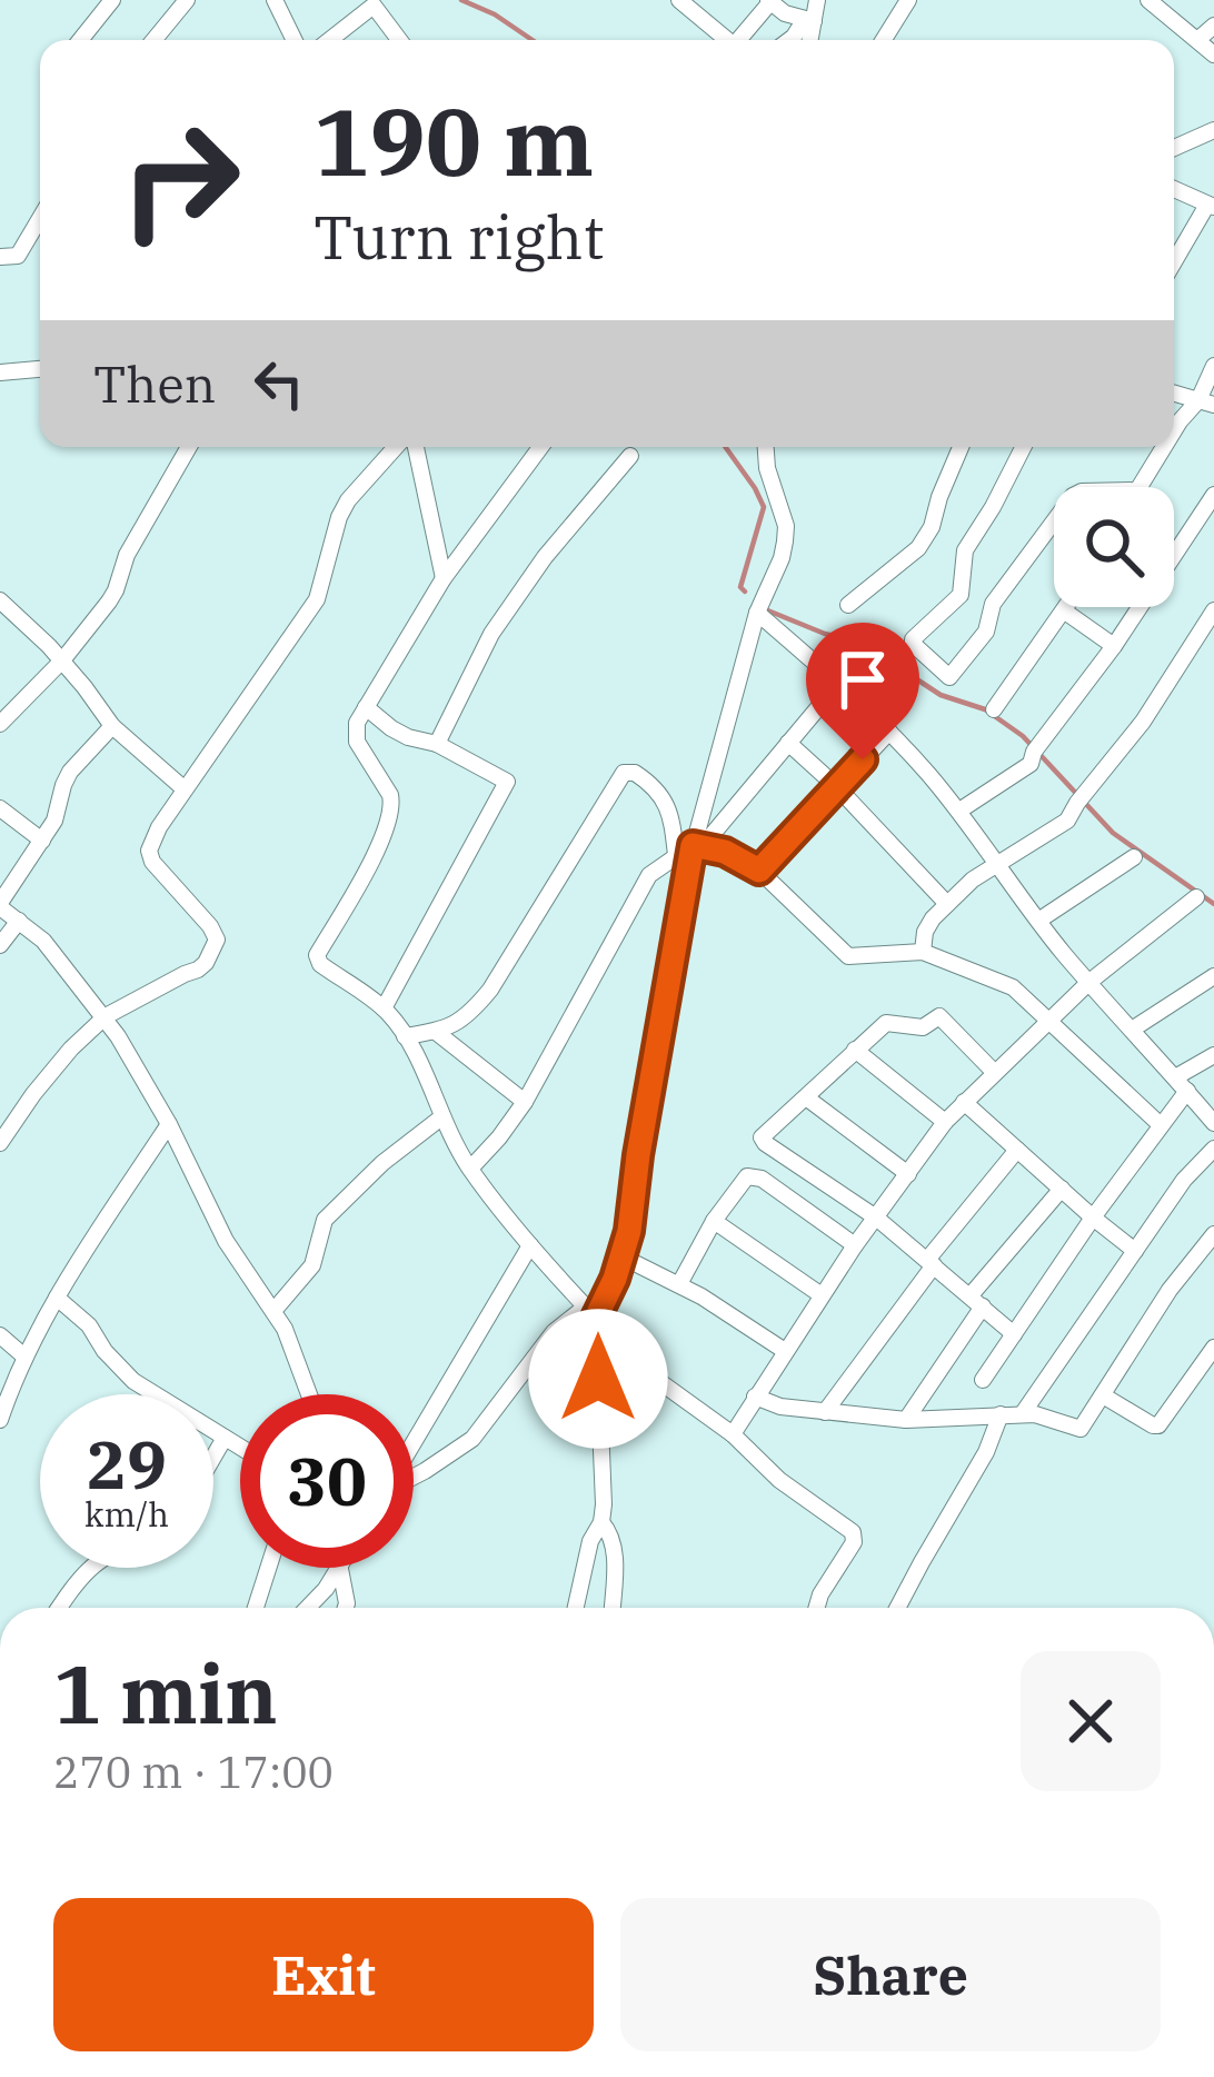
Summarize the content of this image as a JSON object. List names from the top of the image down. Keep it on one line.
{"page":{"turn":["190 m","Turn right"],"then":"Then","speed":"29 km/h","limit":"30","heading":["1 min","270 m · 17:00"],"buttons":["Exit","Share"]}}
